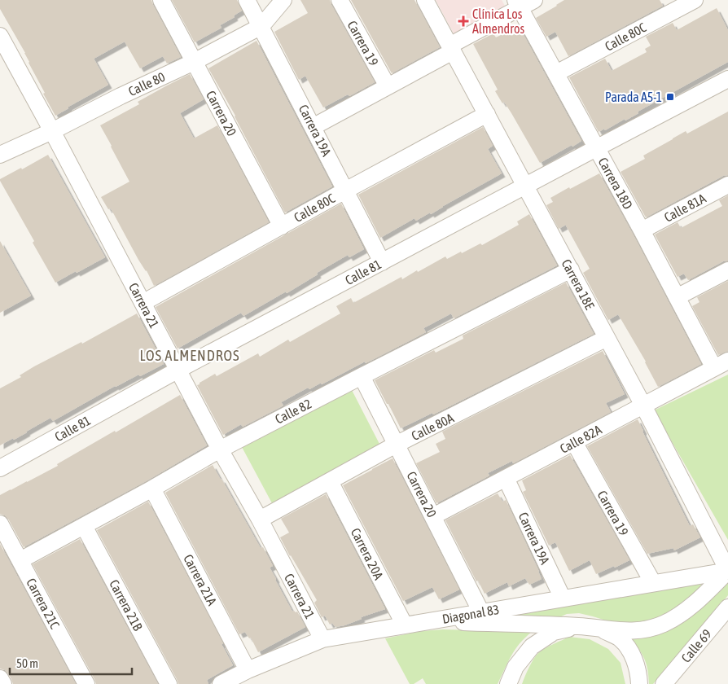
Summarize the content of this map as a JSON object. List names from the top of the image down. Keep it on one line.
{"streets":{"street":["Calle 80C","Carrera 19","Calle 80","Carrera 20","Carrera 19A","Carrera 18D","Calle 81A","Calle 81","Carrera 18E","Carrera 21","Calle 82","Calle 80A","Calle 82A","Carrera 20A","Carrera 21A","Carrera 21C","Carrera 21B","Diagonal 83","Calle 69"]},"crossings":[["Calle 80C","Carrera 20"],["Calle 80C","Carrera 19A"],["Calle 80C","Carrera 18D"],["Calle 80C","Carrera 18E"],["Calle 80C","Carrera 21"],["Carrera 19","Calle 82A"],["Carrera 19","Diagonal 83"],["Calle 80","Carrera 20"],["Calle 80","Carrera 19A"],["Calle 80","Carrera 21"],["Carrera 20","Calle 82"],["Carrera 20","Calle 80A"],["Carrera 20","Calle 82A"],["Carrera 20","Diagonal 83"],["Carrera 19A","Calle 81"],["Carrera 19A","Calle 82A"],["Carrera 19A","Diagonal 83"],["Carrera 18D","Calle 81A"],["Carrera 18D","Calle 81"],["Carrera 18D","Calle 82A"],["Calle 81","Carrera 18E"],["Calle 81","Carrera 21"],["Carrera 18E","Calle 82"],["Carrera 18E","Calle 80A"],["Carrera 18E","Calle 82A"],["Carrera 18E","Diagonal 83"],["Carrera 21","Calle 82"],["Carrera 21","Calle 80A"],["Carrera 21","Diagonal 83"],["Calle 82","Carrera 21A"],["Calle 82","Carrera 21C"],["Calle 82","Carrera 21B"],["Calle 80A","Carrera 20A"],["Carrera 20A","Diagonal 83"],["Carrera 21A","Diagonal 83"]],"districts":["LOS ALMENDROS"],"places":{"health":["Clínica Los Almendros"],"transit":["Parada A5-1"]},"scale_bar":"50 m"}
